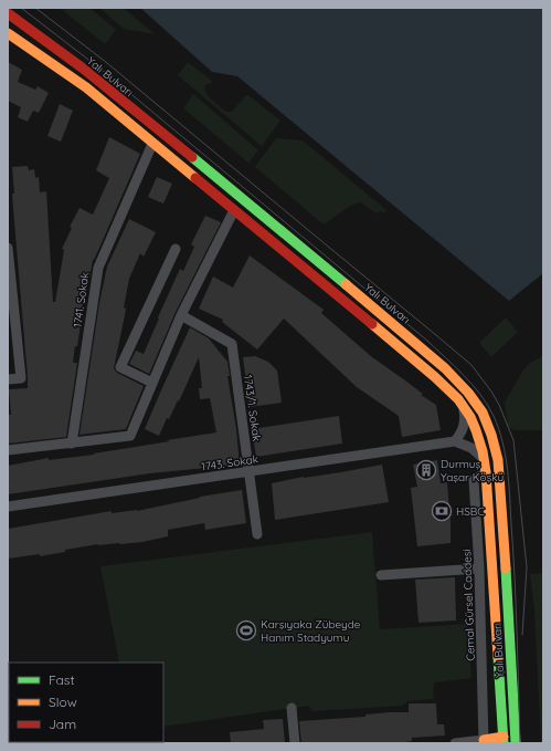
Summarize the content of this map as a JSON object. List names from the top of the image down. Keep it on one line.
{"streets":{"main road":["Yalı Bulvarı"],"street":["1741. Sokak","1743/1. Sokak","1743. Sokak","Cemal Gürsel Caddesi"]},"crossings":[["Yalı Bulvarı","1741. Sokak"],["Yalı Bulvarı","Cemal Gürsel Caddesi"],["1743/1. Sokak","1743. Sokak"]],"places":{"building":["Durmuş Yaşar Köşkü"],"bank":["HSBC"],"sports":["Karşıyaka Zübeyde Hanım Stadyumu"]},"legend":["Fast","Slow","Jam"]}
